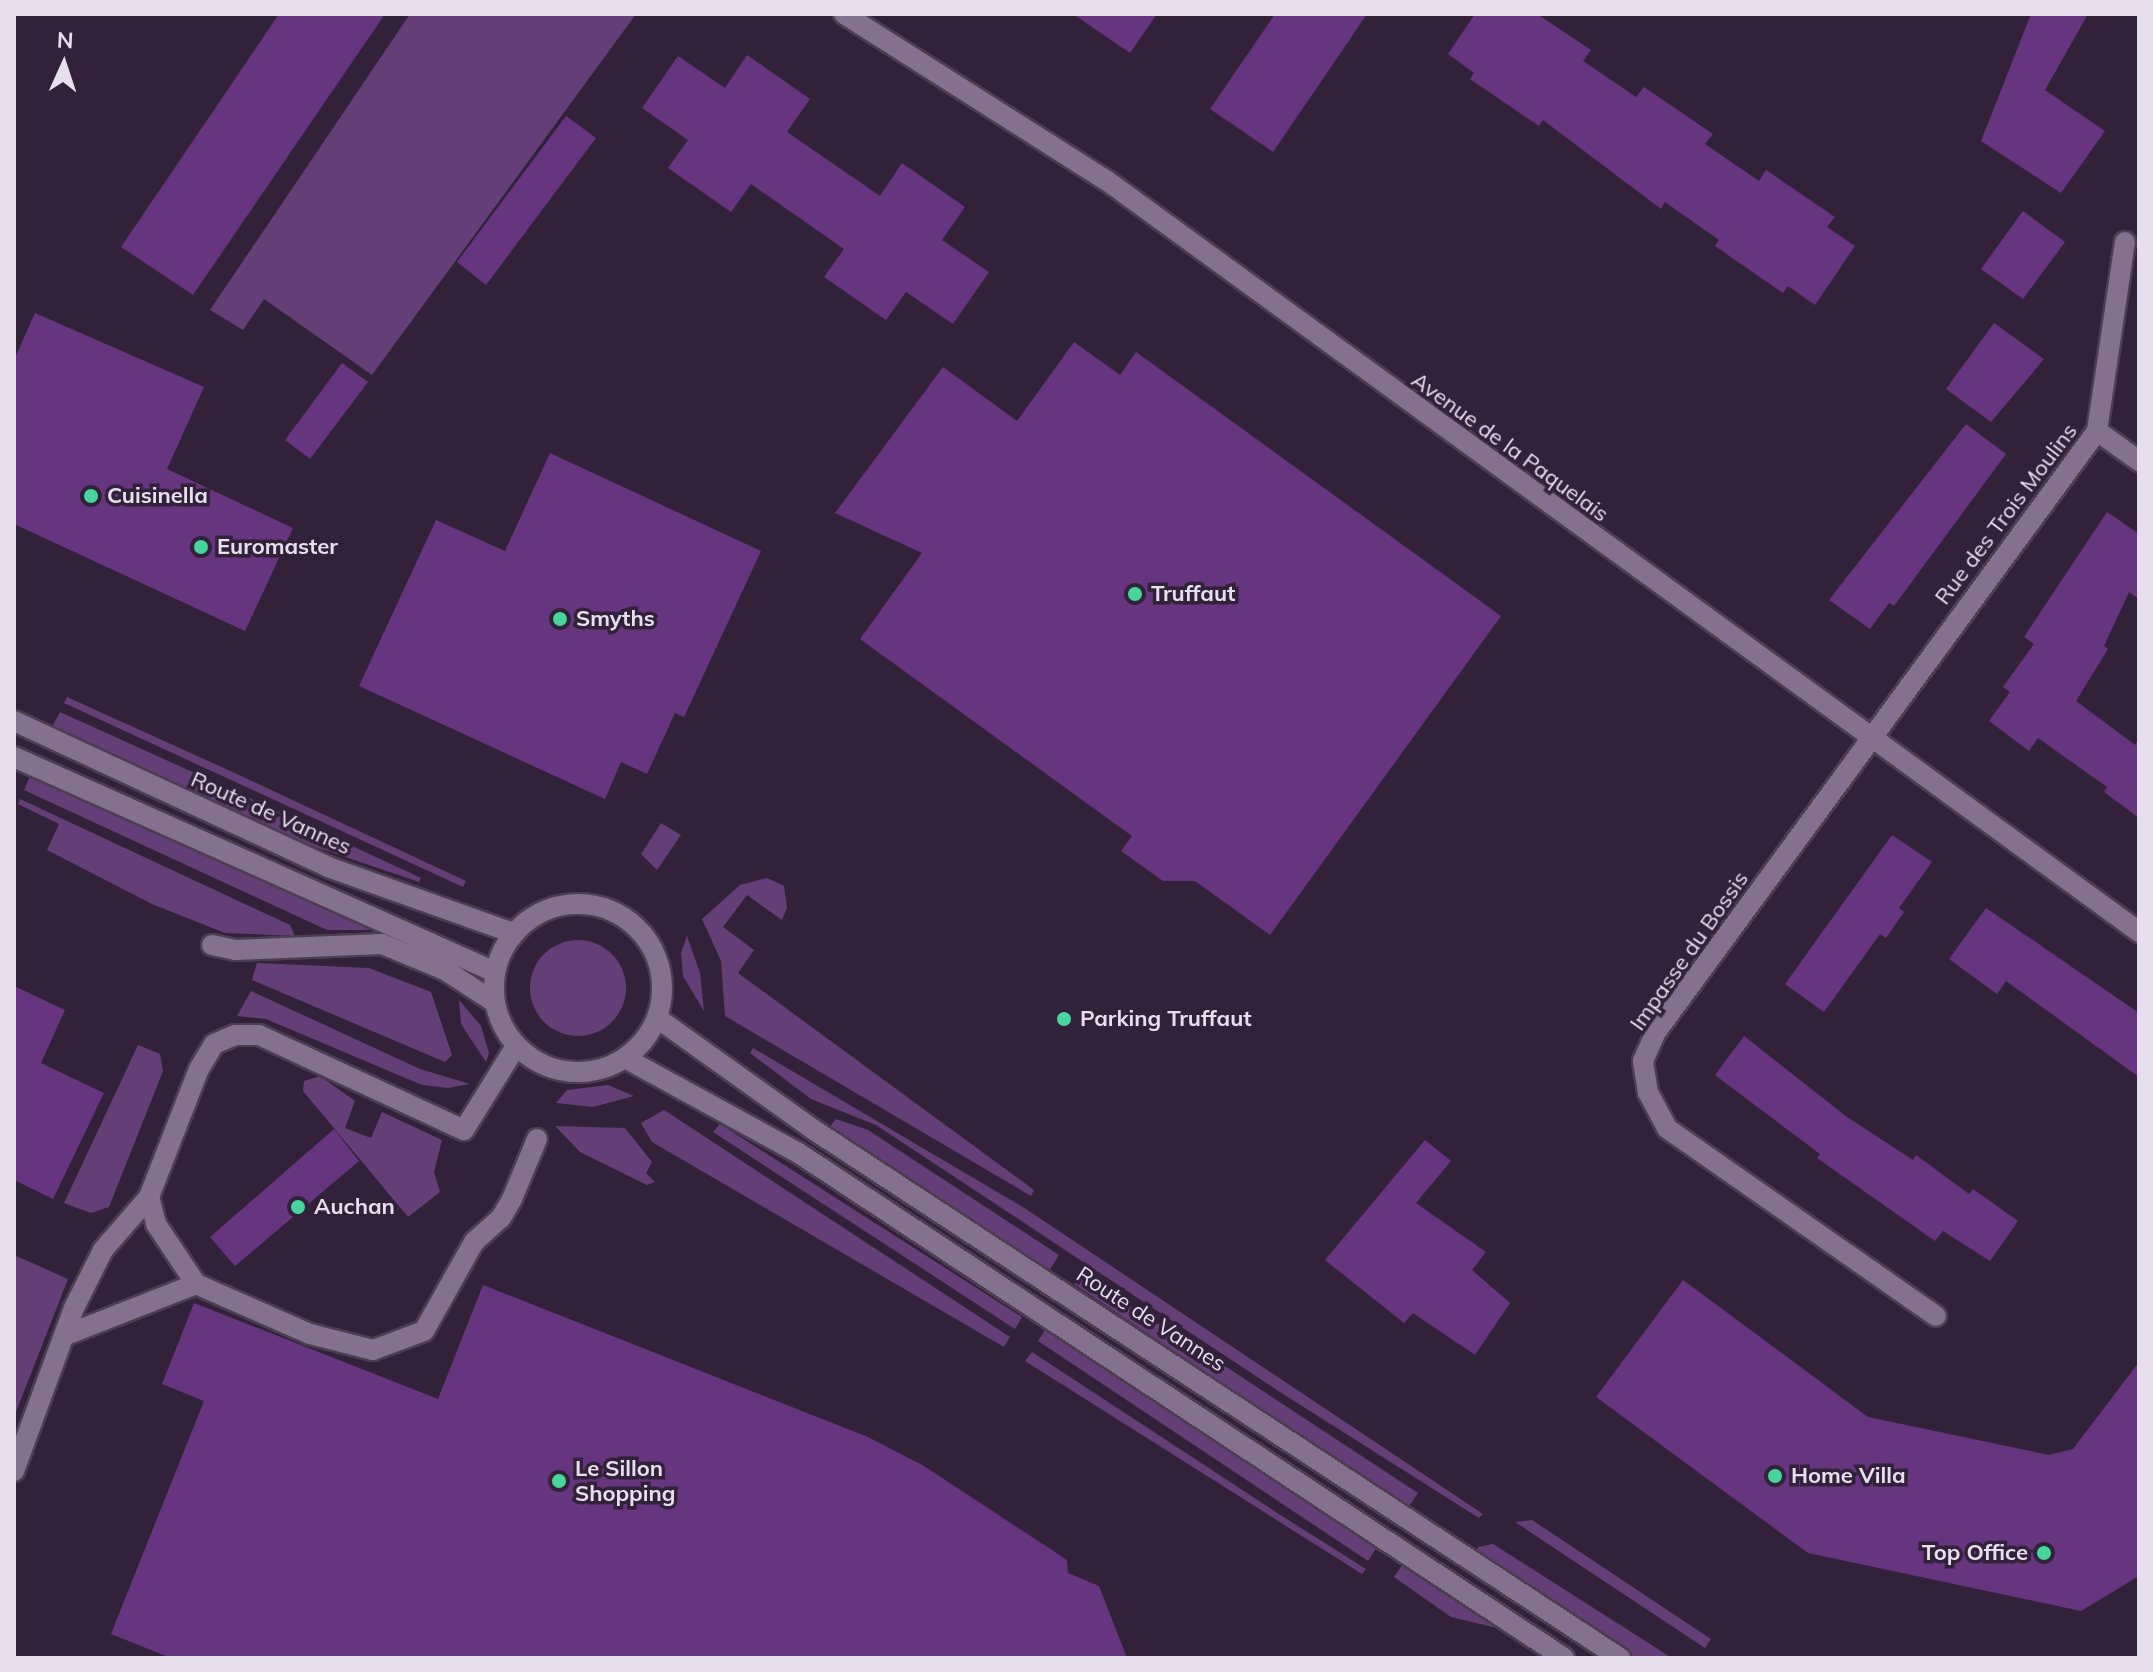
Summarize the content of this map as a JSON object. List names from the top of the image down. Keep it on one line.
{"streets":{"street":["Avenue de la Paquelais","Rue des Trois Moulins","Route de Vannes","Impasse du Bossis"]},"crossings":[["Avenue de la Paquelais","Rue des Trois Moulins"],["Avenue de la Paquelais","Impasse du Bossis"],["Rue des Trois Moulins","Impasse du Bossis"]],"places":["Cuisinella","Euromaster","Truffaut","Smyths","Parking Truffaut","Auchan","Home Villa","Le Sillon Shopping","Top Office"],"north":"top"}
